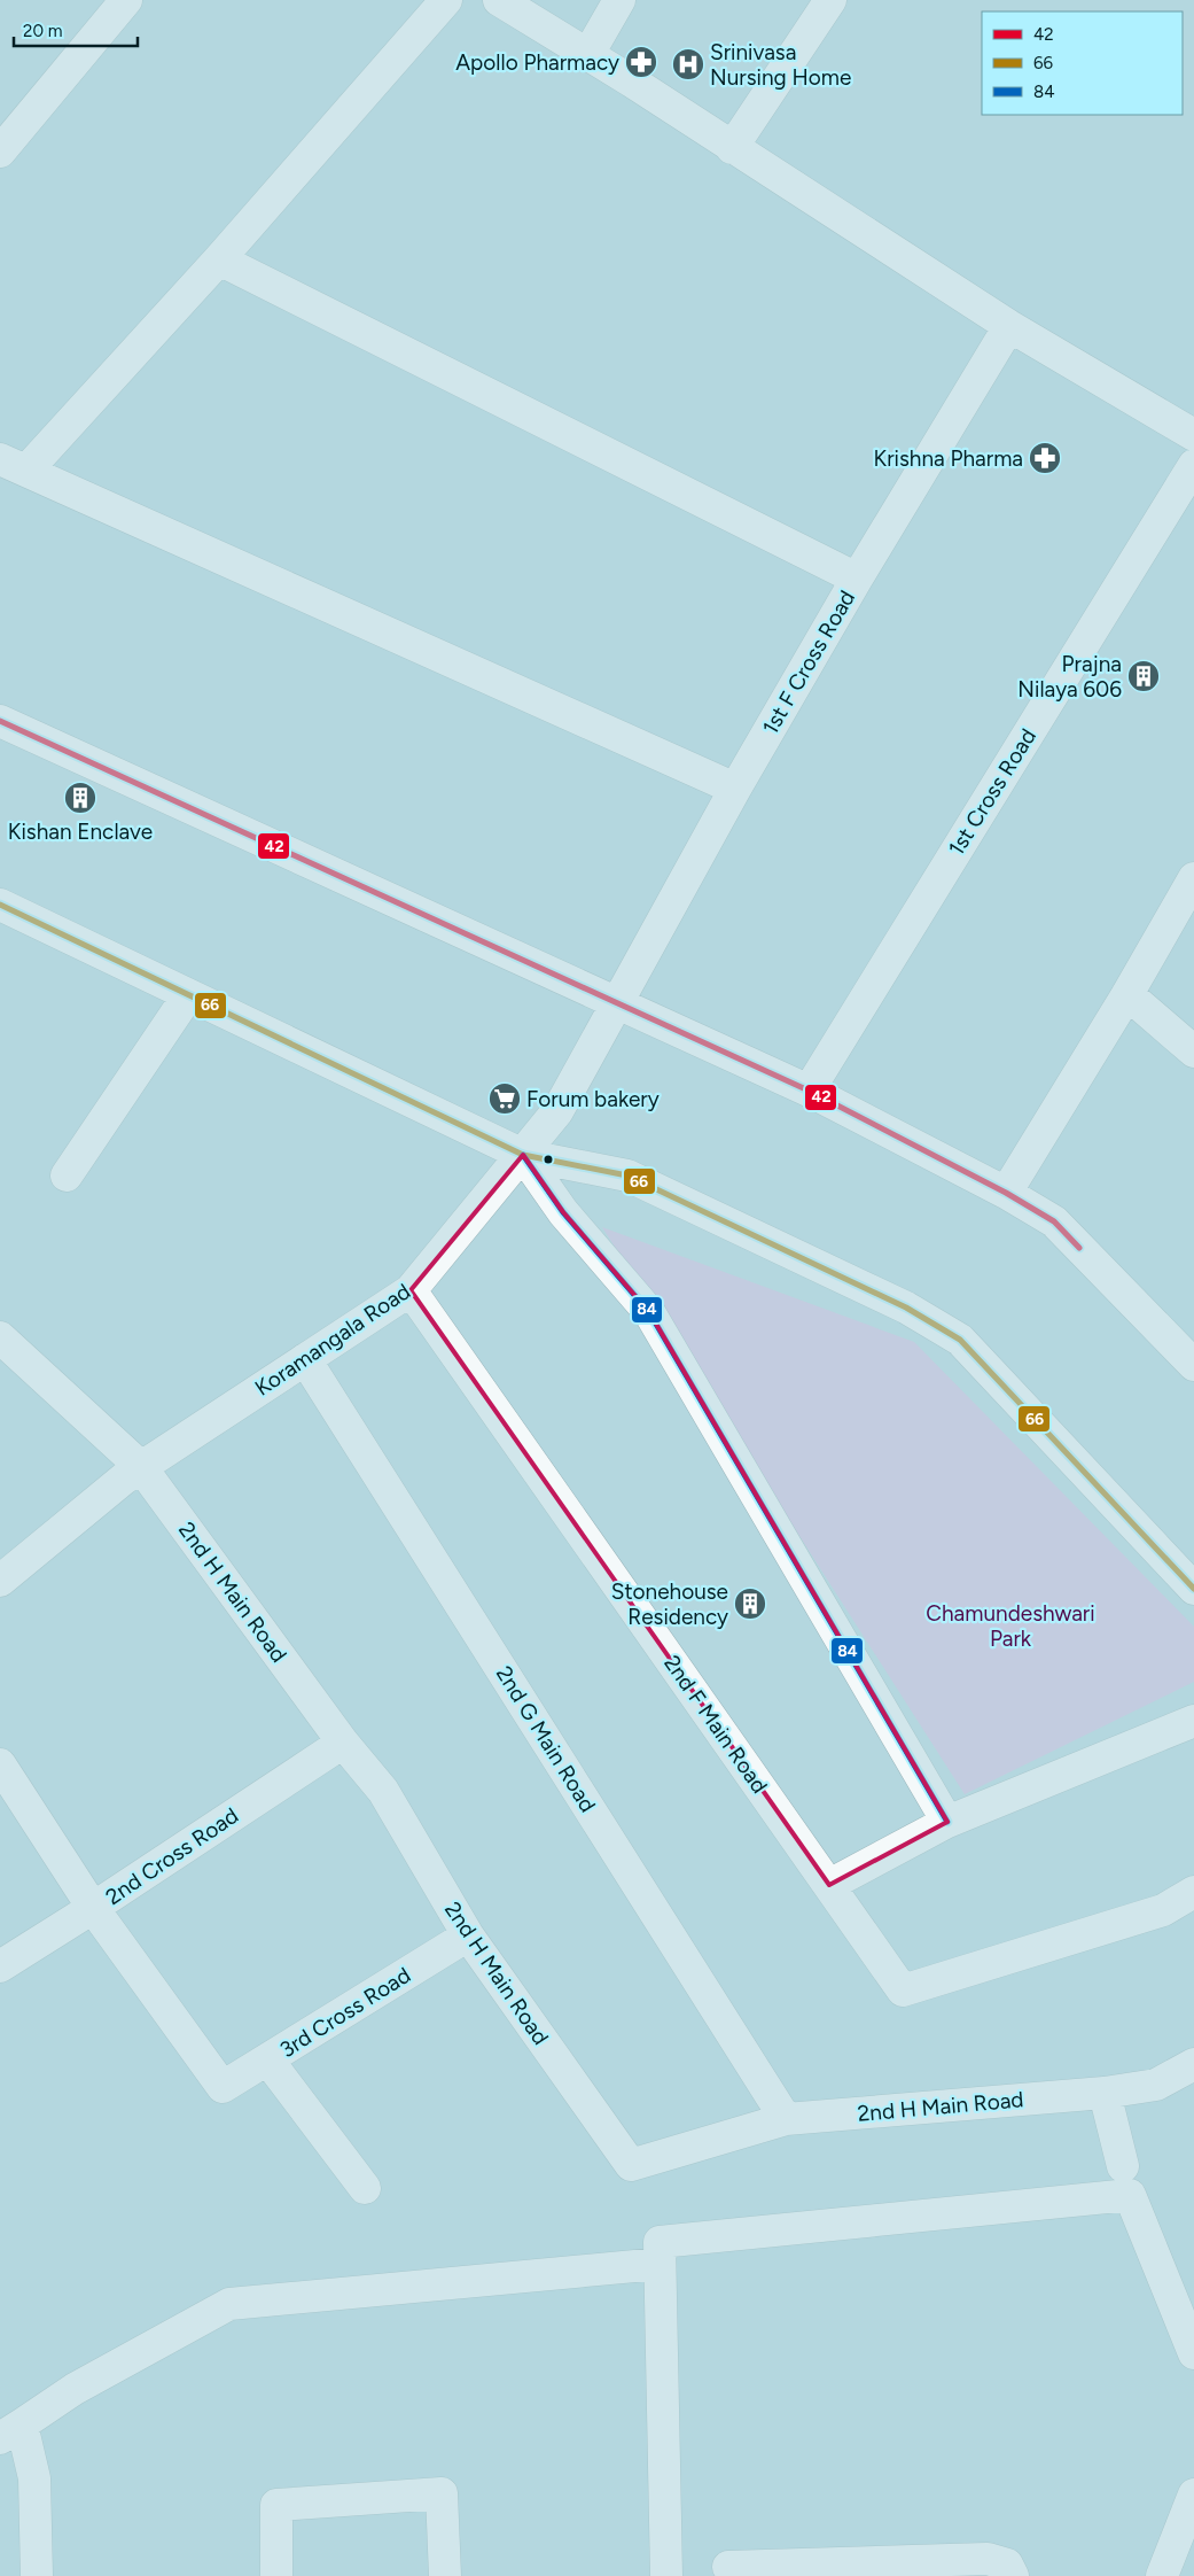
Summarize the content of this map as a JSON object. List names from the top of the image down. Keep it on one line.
{"streets":{"street":["1st F Cross Road","1st Cross Road","Koramangala Road","2nd H Main Road","2nd F Main Road","2nd G Main Road","2nd Cross Road","3rd Cross Road"]},"crossings":[["1st F Cross Road","Koramangala Road"],["Koramangala Road","2nd H Main Road"],["Koramangala Road","2nd F Main Road"],["Koramangala Road","2nd G Main Road"],["2nd H Main Road","2nd G Main Road"],["2nd H Main Road","2nd Cross Road"],["2nd H Main Road","3rd Cross Road"],["2nd Cross Road","3rd Cross Road"]],"parks":["Chamundeshwari Park"],"places":{"pharmacy":["Apollo Pharmacy","Krishna Pharma"],"hospital":["Srinivasa Nursing Home"],"building":["Prajna Nilaya 606","Kishan Enclave","Stonehouse Residency"],"supermarket":["Forum bakery"]},"lines":["transit line 42","transit line 66","transit line 84"],"legend":["42","66","84"],"scale_bar":"20 m"}
